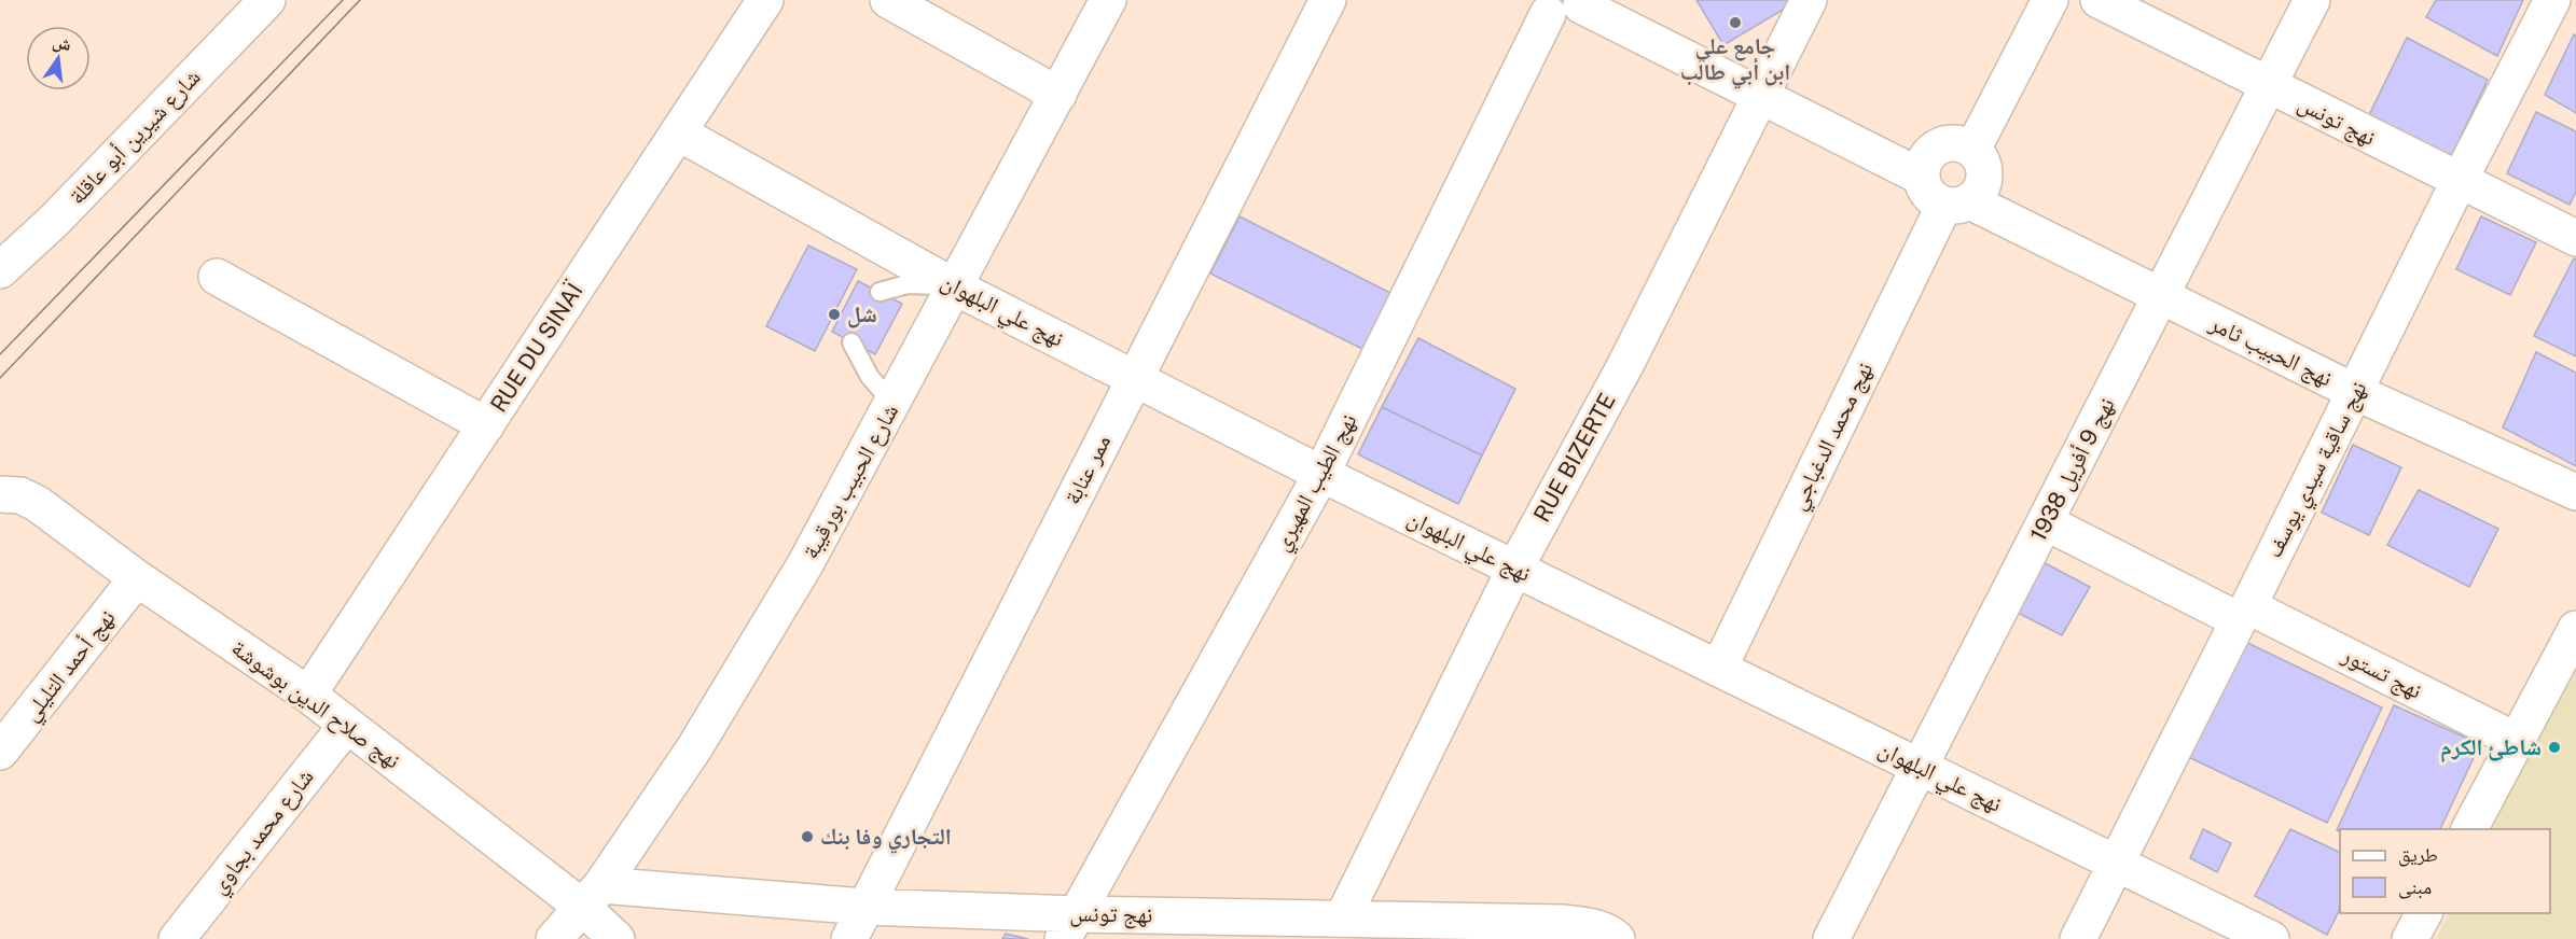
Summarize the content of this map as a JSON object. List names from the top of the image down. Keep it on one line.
{"streets":{"street":["نهج تونس","شارع شيرين أبو عاقلة","نهج علي البلهوان","RUE DU SINAÏ","نهج الحبيب ثامر","نهج محمد الدغباجي","RUE BIZERTE","ممر عنابة","نهج 9 أفريل 1938","نهج ساقية سيدي يوسف","شارع الحبيب بورقيبة","نهج الطيب المهيري","نهج أحمد التليلي","نهج تستور","نهج صلاح الدين بوشوشة","شارع محمد بجاوي"]},"crossings":[["نهج تونس","RUE BIZERTE"],["نهج تونس","ممر عنابة"],["نهج تونس","نهج 9 أفريل 1938"],["نهج تونس","نهج ساقية سيدي يوسف"],["نهج تونس","شارع الحبيب بورقيبة"],["نهج تونس","نهج الطيب المهيري"],["نهج تونس","نهج صلاح الدين بوشوشة"],["نهج علي البلهوان","RUE DU SINAÏ"],["نهج علي البلهوان","نهج محمد الدغباجي"],["نهج علي البلهوان","RUE BIZERTE"],["نهج علي البلهوان","ممر عنابة"],["نهج علي البلهوان","نهج 9 أفريل 1938"],["نهج علي البلهوان","نهج ساقية سيدي يوسف"],["نهج علي البلهوان","شارع الحبيب بورقيبة"],["نهج علي البلهوان","نهج الطيب المهيري"],["RUE DU SINAÏ","نهج صلاح الدين بوشوشة"],["نهج الحبيب ثامر","نهج محمد الدغباجي"],["نهج الحبيب ثامر","نهج 9 أفريل 1938"],["نهج الحبيب ثامر","نهج ساقية سيدي يوسف"],["نهج 9 أفريل 1938","نهج تستور"],["نهج ساقية سيدي يوسف","نهج تستور"],["شارع الحبيب بورقيبة","نهج صلاح الدين بوشوشة"],["نهج أحمد التليلي","نهج صلاح الدين بوشوشة"],["نهج صلاح الدين بوشوشة","شارع محمد بجاوي"]],"places":["جامع علي ابن أبي طالب","شل","شاطئ الکرم","التجاري وفا بنك"],"legend":["طريق","مبنى"],"north":"top"}
